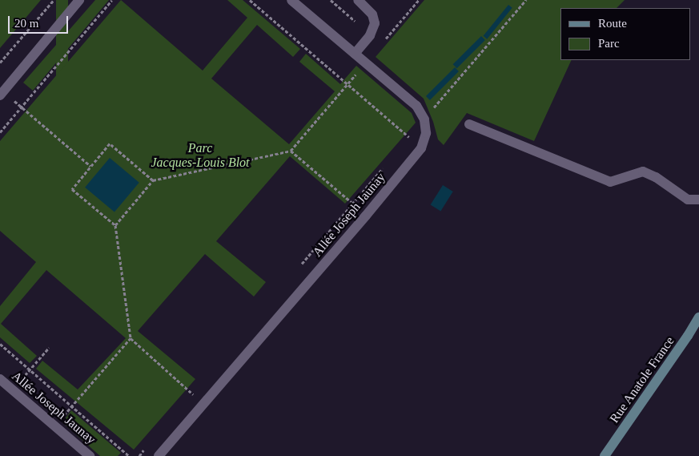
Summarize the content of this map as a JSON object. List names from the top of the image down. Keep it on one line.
{"streets":{"street":["Allée Joseph Jaunay","Rue Anatole France"]},"parks":["Parc Jacques-Louis Blot"],"legend":["Route","Parc"],"scale_bar":"20 m"}
